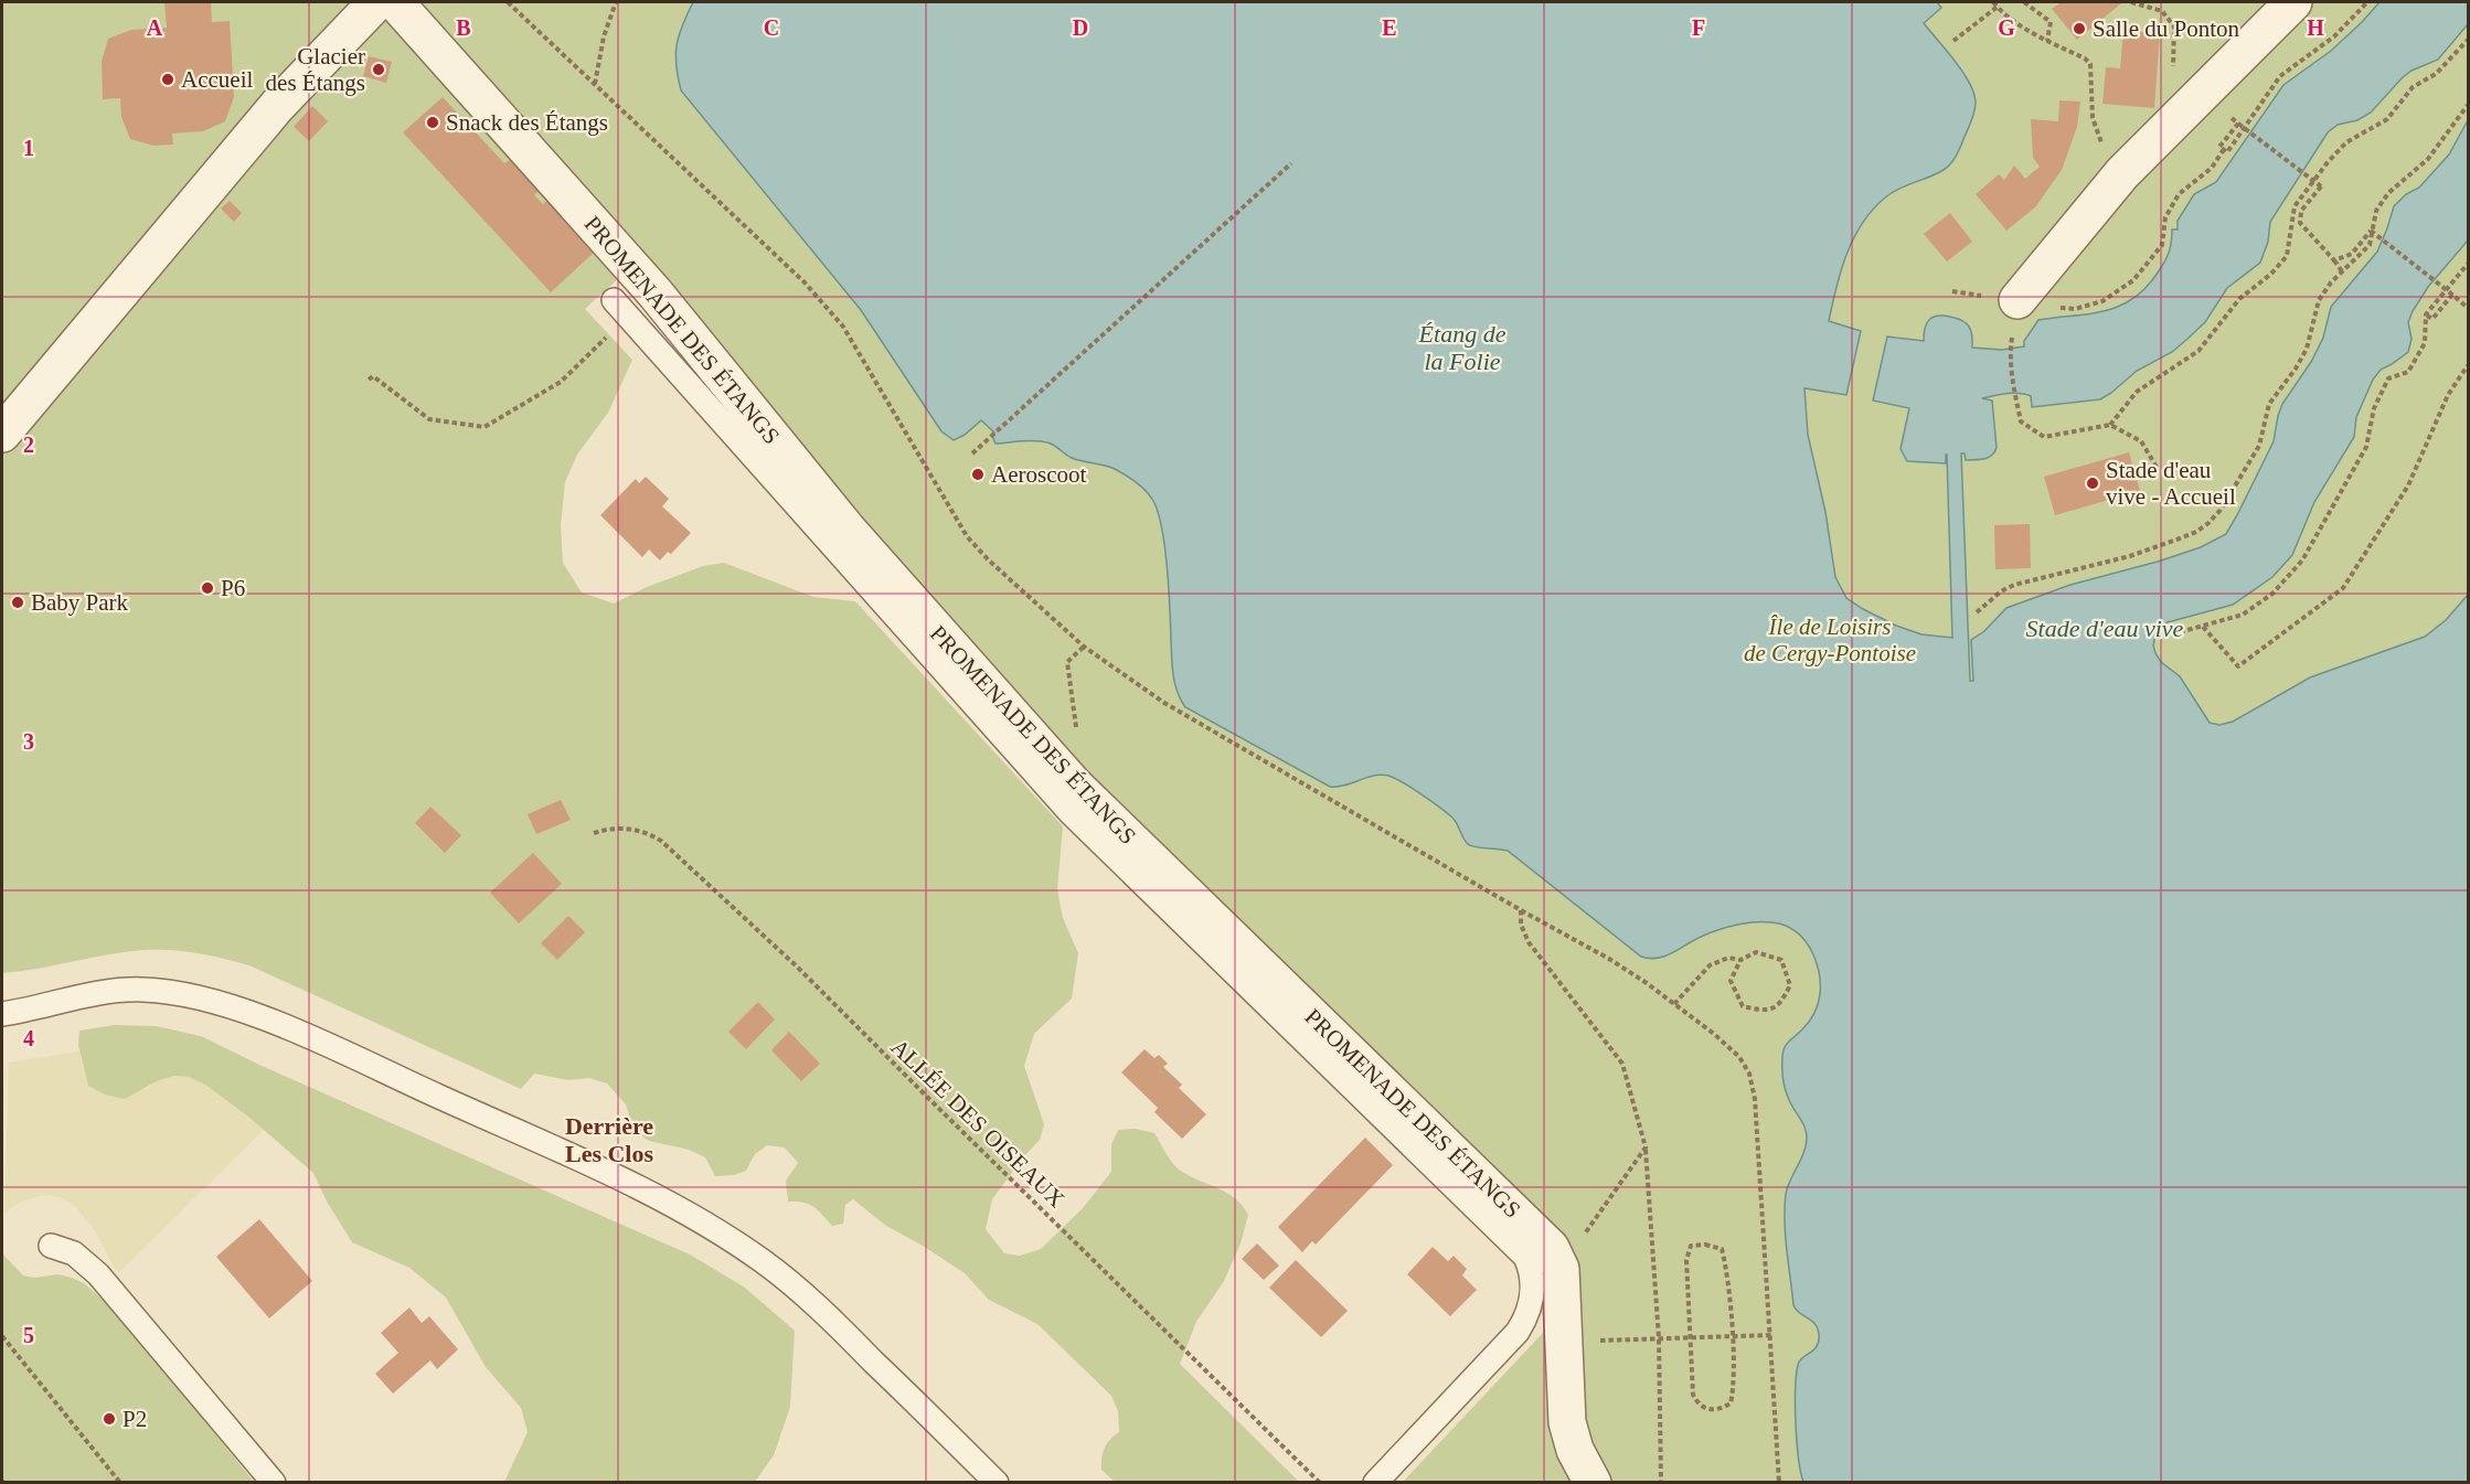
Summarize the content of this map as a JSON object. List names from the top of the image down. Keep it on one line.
{"streets":{"street":["PROMENADE DES ÉTANGS"],"path":["ALLÉE DES OISEAUX"]},"districts":["Derrière Les Clos"],"water":["Étang de la Folie","Stade d'eau vive"],"parks":["Île de Loisirs de Cergy-Pontoise"],"places":["Salle du Ponton","Glacier des Étangs","Accueil","Snack des Étangs","Aeroscoot","Stade d'eau vive - Accueil","P6","Baby Park","P2"],"grid":{"columns":["A","B","C","D","E","F","G","H"],"rows":["1","2","3","4","5"]}}
